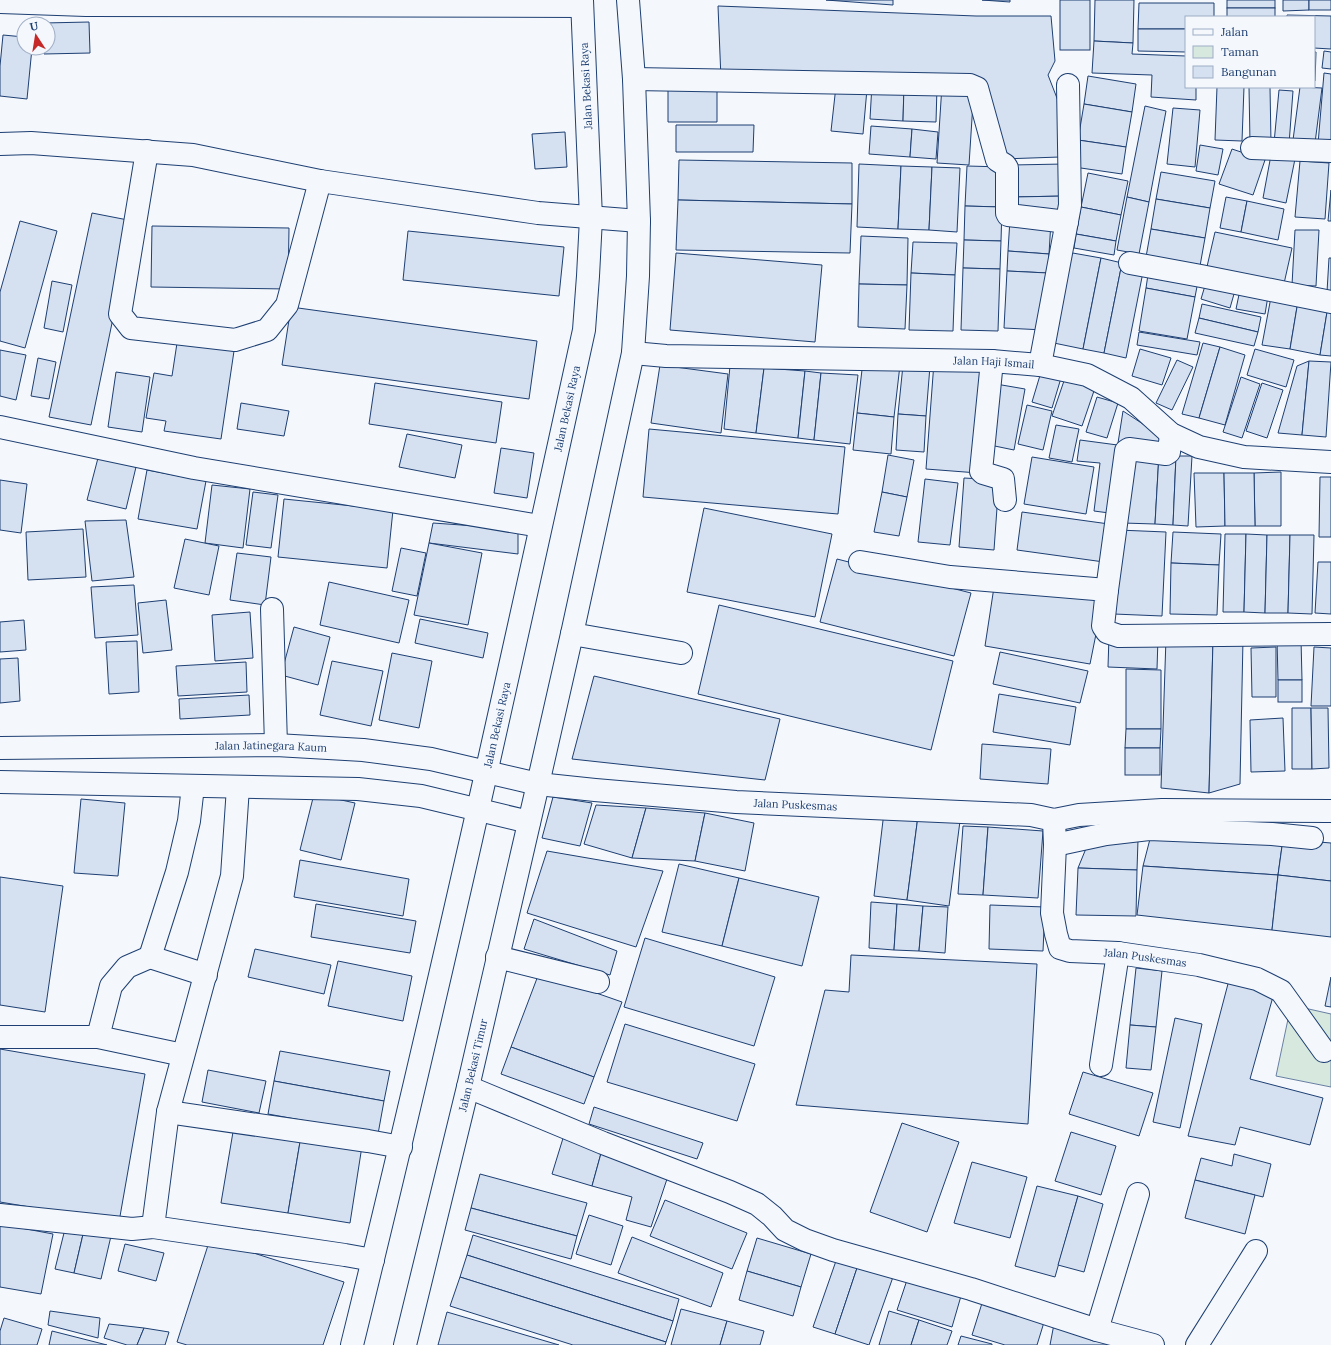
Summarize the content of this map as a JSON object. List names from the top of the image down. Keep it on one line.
{"streets":{"street":["Jalan Bekasi Raya","Jalan Haji Ismail","Jalan Jatinegara Kaum","Jalan Puskesmas","Jalan Bekasi Timur"]},"crossings":[["Jalan Bekasi Raya","Jalan Jatinegara Kaum"],["Jalan Jatinegara Kaum","Jalan Puskesmas"],["Jalan Jatinegara Kaum","Jalan Bekasi Timur"],["Jalan Puskesmas","Jalan Bekasi Timur"]],"legend":["Jalan","Taman","Bangunan"],"north":"top"}
